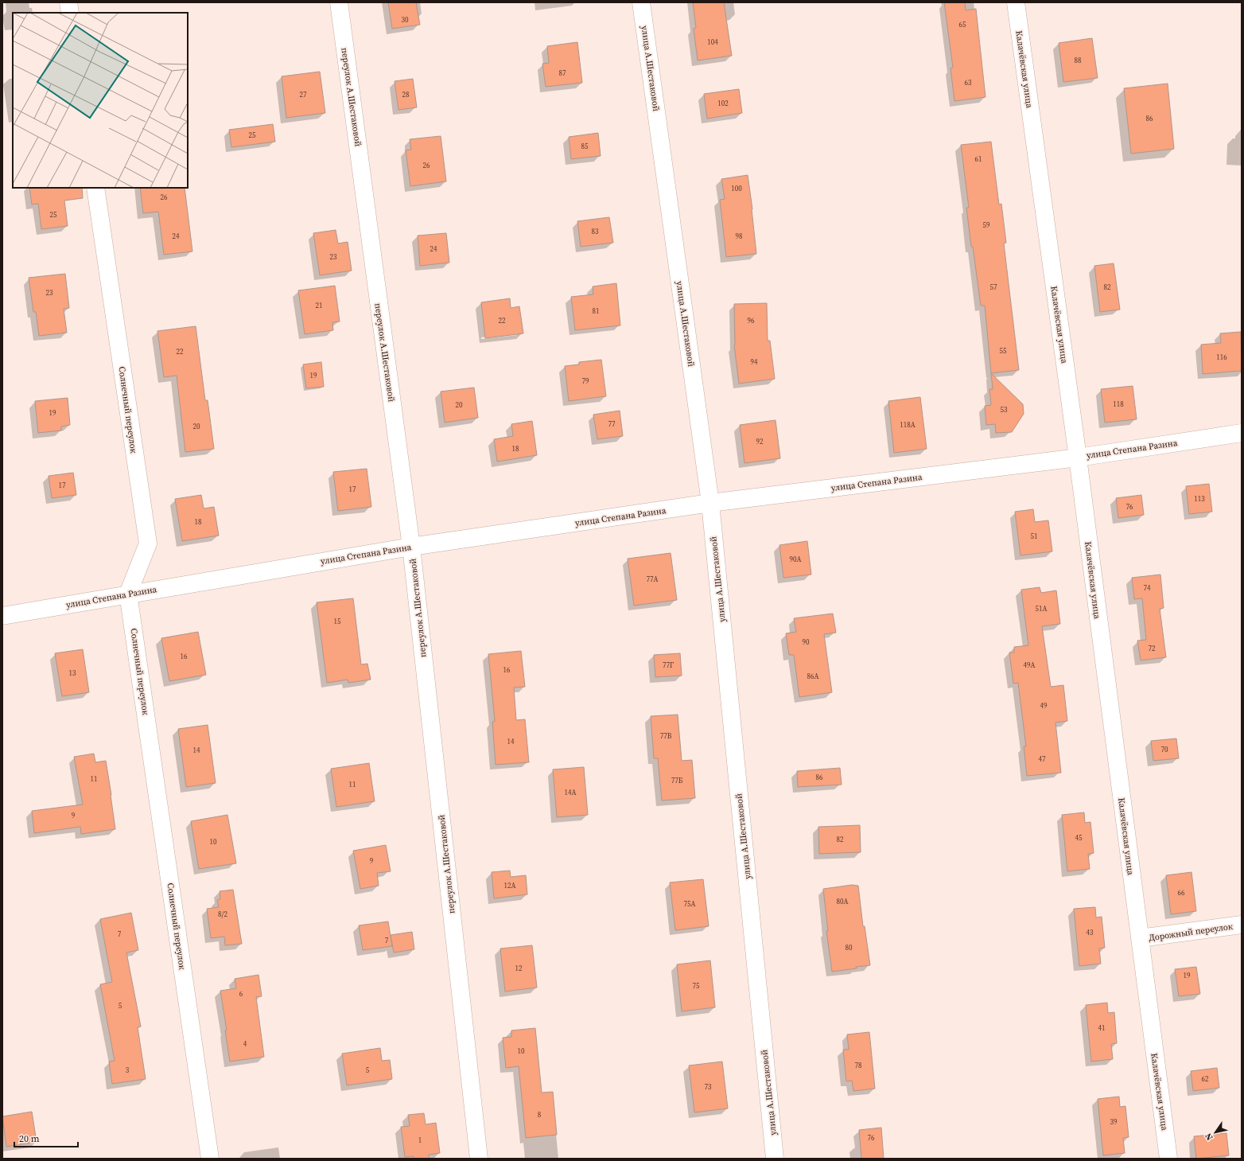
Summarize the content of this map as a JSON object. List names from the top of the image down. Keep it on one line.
{"streets":{"street":["улица А.Шестаковой","Калачёвская улица","переулок А.Шестаковой","Солнечный переулок","улица Степана Разина","Дорожный переулок"]},"crossings":[["улица А.Шестаковой","улица Степана Разина"],["Калачёвская улица","улица Степана Разина"],["Калачёвская улица","Дорожный переулок"],["переулок А.Шестаковой","улица Степана Разина"],["Солнечный переулок","улица Степана Разина"]],"house_numbers":["30","65","104","88","87","63","27","28","102","86","25","85","61","26","100","26","25","59","83","24","98","24","23","57","82","23","21","81","22","96","55","22","116","94","19","79","118","20","53","19","77","118А","20","92","18","17","17","113","76","18","51","90А","77А","74","51А","15","90","72","16","77Г","49А","16","13","86А","49","77В","14","70","14","47","86","11","77Б","11","14А","9","45","82","10","9","12А","66","80А","75А","8/2","43","7","7","80","12","19","75","6","5","41","4","10","78","3","5","62","73","8","39","76","1"],"scale_bar":"20 m","north":"bottom left"}
